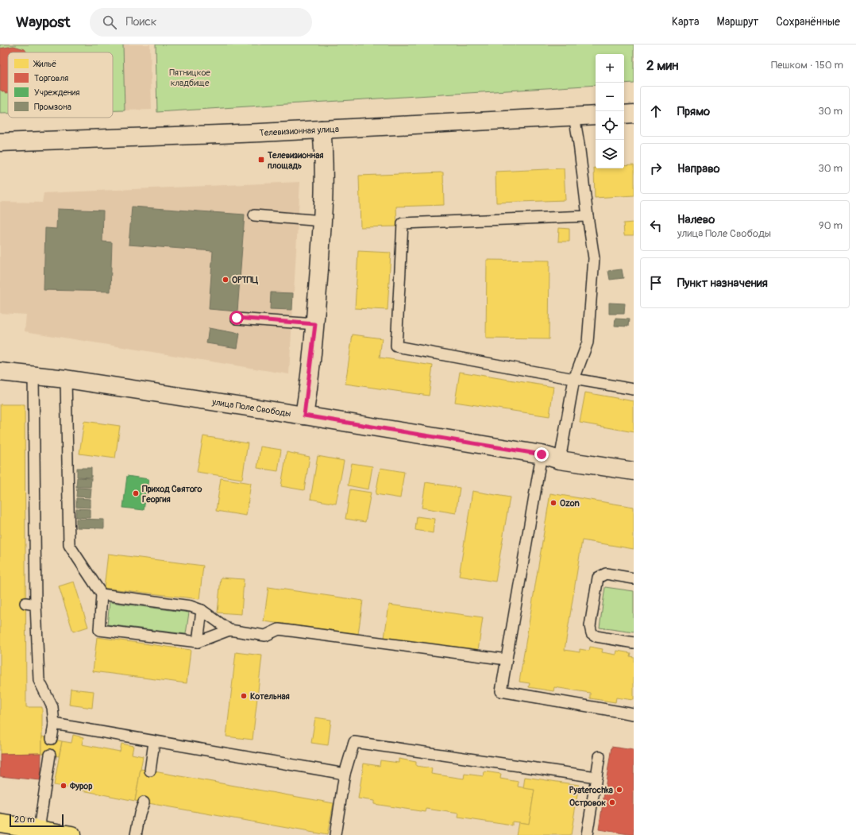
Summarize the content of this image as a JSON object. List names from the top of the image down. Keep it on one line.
{"streets":{"street":["Телевизионная улица","улица Поле Свободы"]},"parks":["Пятницкое кладбище"],"places":{"transit":["Телевизионная площадь"],"other":["ОРТПЦ","Приход Святого Георгия","Ozon","Котельная","Фурор","Pyaterochka","Островок"]},"legend":["Жильё","Торговля","Учреждения","Промзона"],"scale_bar":"20 m","page":{"header":"Waypost","search":"Поиск","nav":["Карта","Маршрут","Сохранённые"],"heading":["2 мин","Пешком · 150 m"],"map_buttons":["+","−"],"list":[["Прямо","30 m"],["Направо","30 m"],["Налево","улица Поле Свободы","90 m"],"Пункт назначения"],"scale":"20 m"}}
